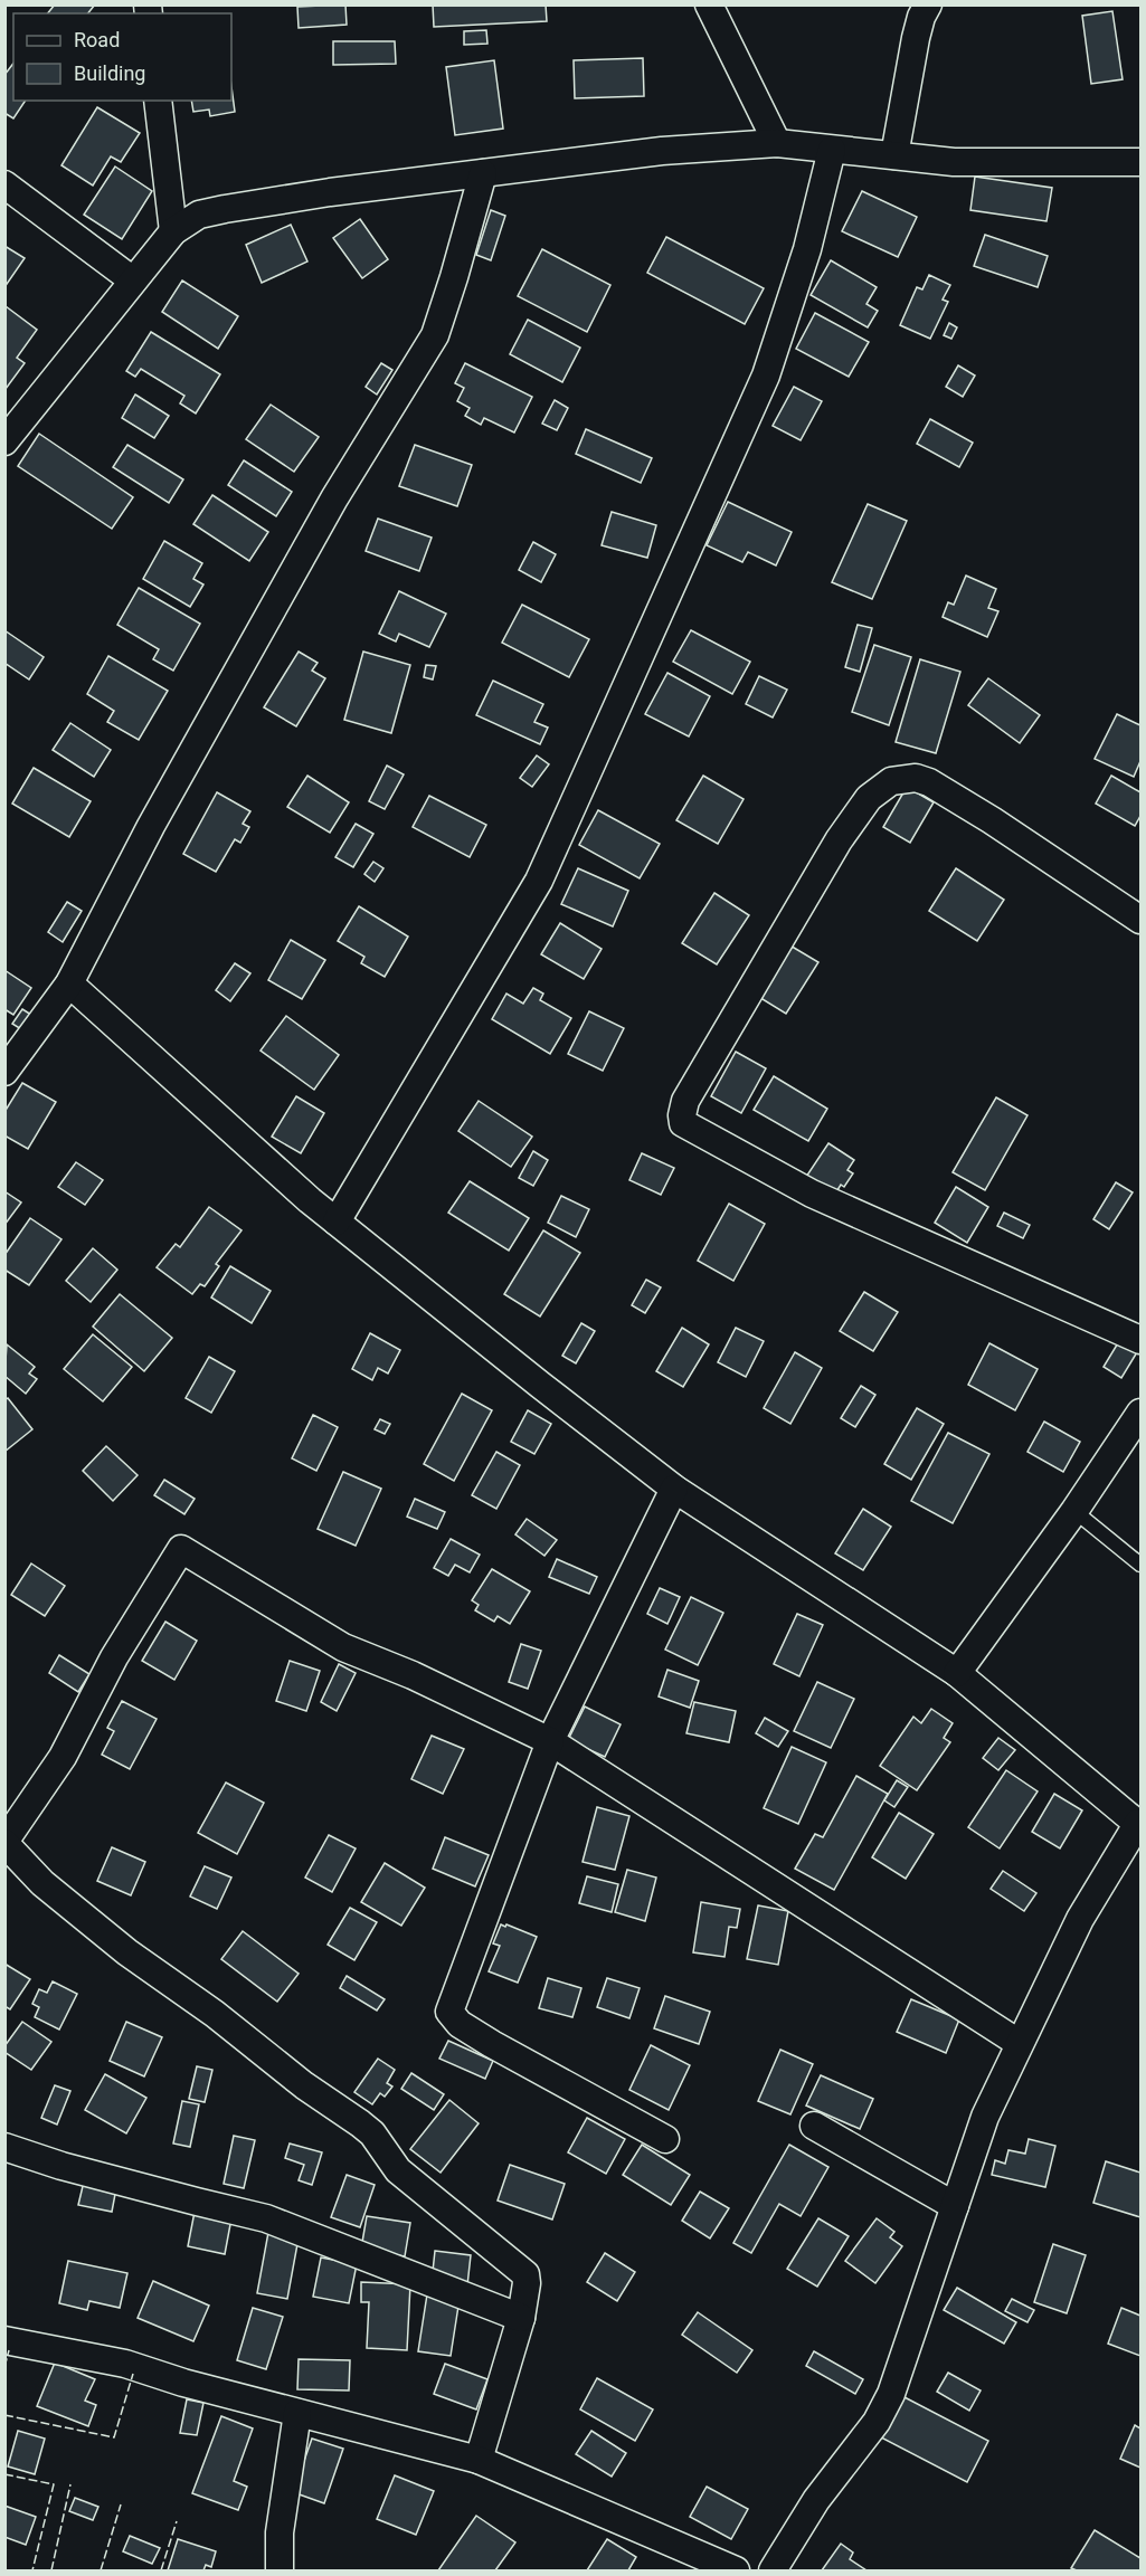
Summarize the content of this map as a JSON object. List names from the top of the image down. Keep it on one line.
{"legend":["Road","Building"]}
